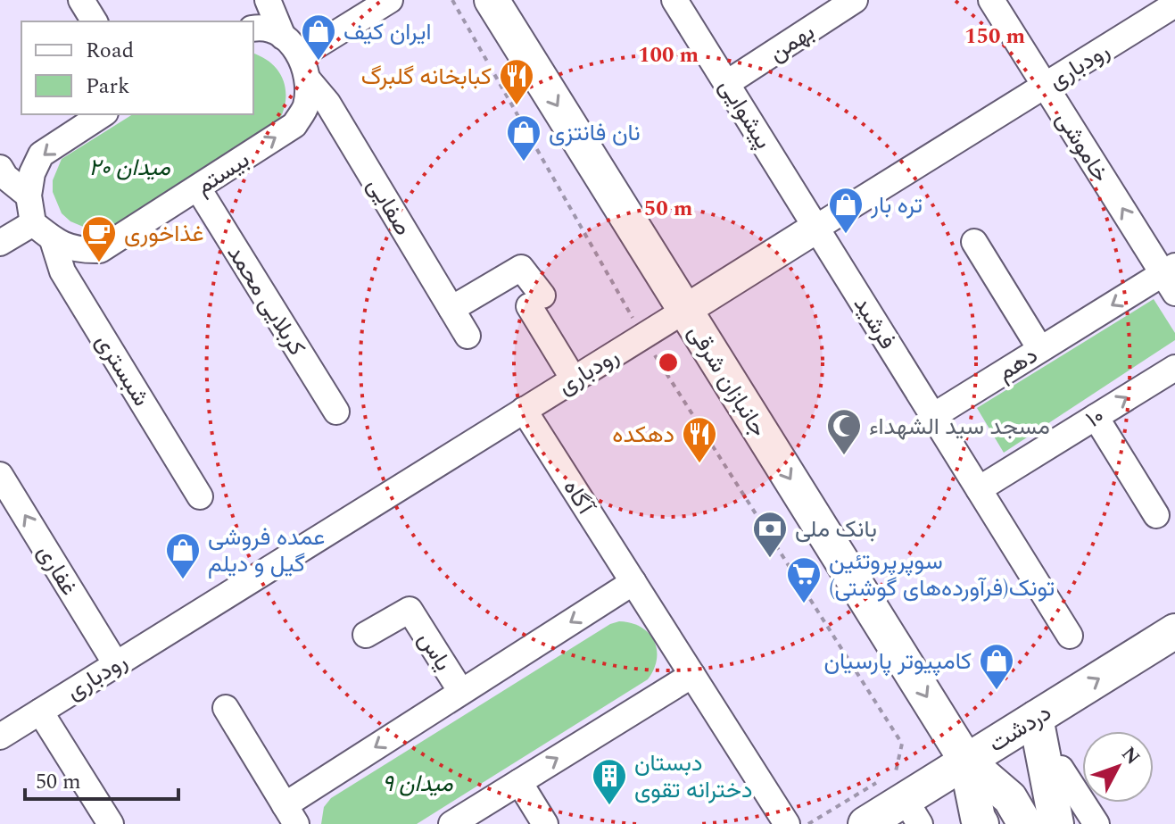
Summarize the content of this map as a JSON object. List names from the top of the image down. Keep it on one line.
{"streets":{"main road":["جانبازان شرقی","دردشت"],"street":["بهمن","رودباری","پیشوایی","خاموشی","بیستم","صفایی","کربلایی محمد","فرشید","دهم","شبستری","۱۰","آگاه","غفاری","یاس"]},"crossings":[["بهمن","پیشوایی"],["رودباری","پیشوایی"],["رودباری","خاموشی"],["رودباری","فرشید"],["رودباری","جانبازان شرقی"],["رودباری","آگاه"],["رودباری","غفاری"],["پیشوایی","فرشید"],["خاموشی","دهم"],["بیستم","صفایی"],["بیستم","کربلایی محمد"],["بیستم","شبستری"],["فرشید","دهم"],["جانبازان شرقی","دردشت"]],"one_way":["بیستم","دهم","جانبازان شرقی","۱۰","غفاری","دردشت"],"parks":["میدان ۲۰","میدان ۹"],"places":{"shop":["ایران کیف","نان فانتزی","تره بار","عمده فروشی گیل و دیلم","کامپیوتر پارسیان"],"restaurant":["کبابخانه گلبرگ","دهکده"],"cafe":["غذاخوری"],"mosque":["مسجد سید الشهداء"],"bank":["بانک ملی"],"supermarket":["سوپرپروتئین تونک(فرآورده‌های گوشتی)"],"building":["دبستان دخترانه تقوی"]},"legend":["Road","Park"],"scale_bar":"50 m","north":"top right","rings":["150 m","100 m","50 m"]}
